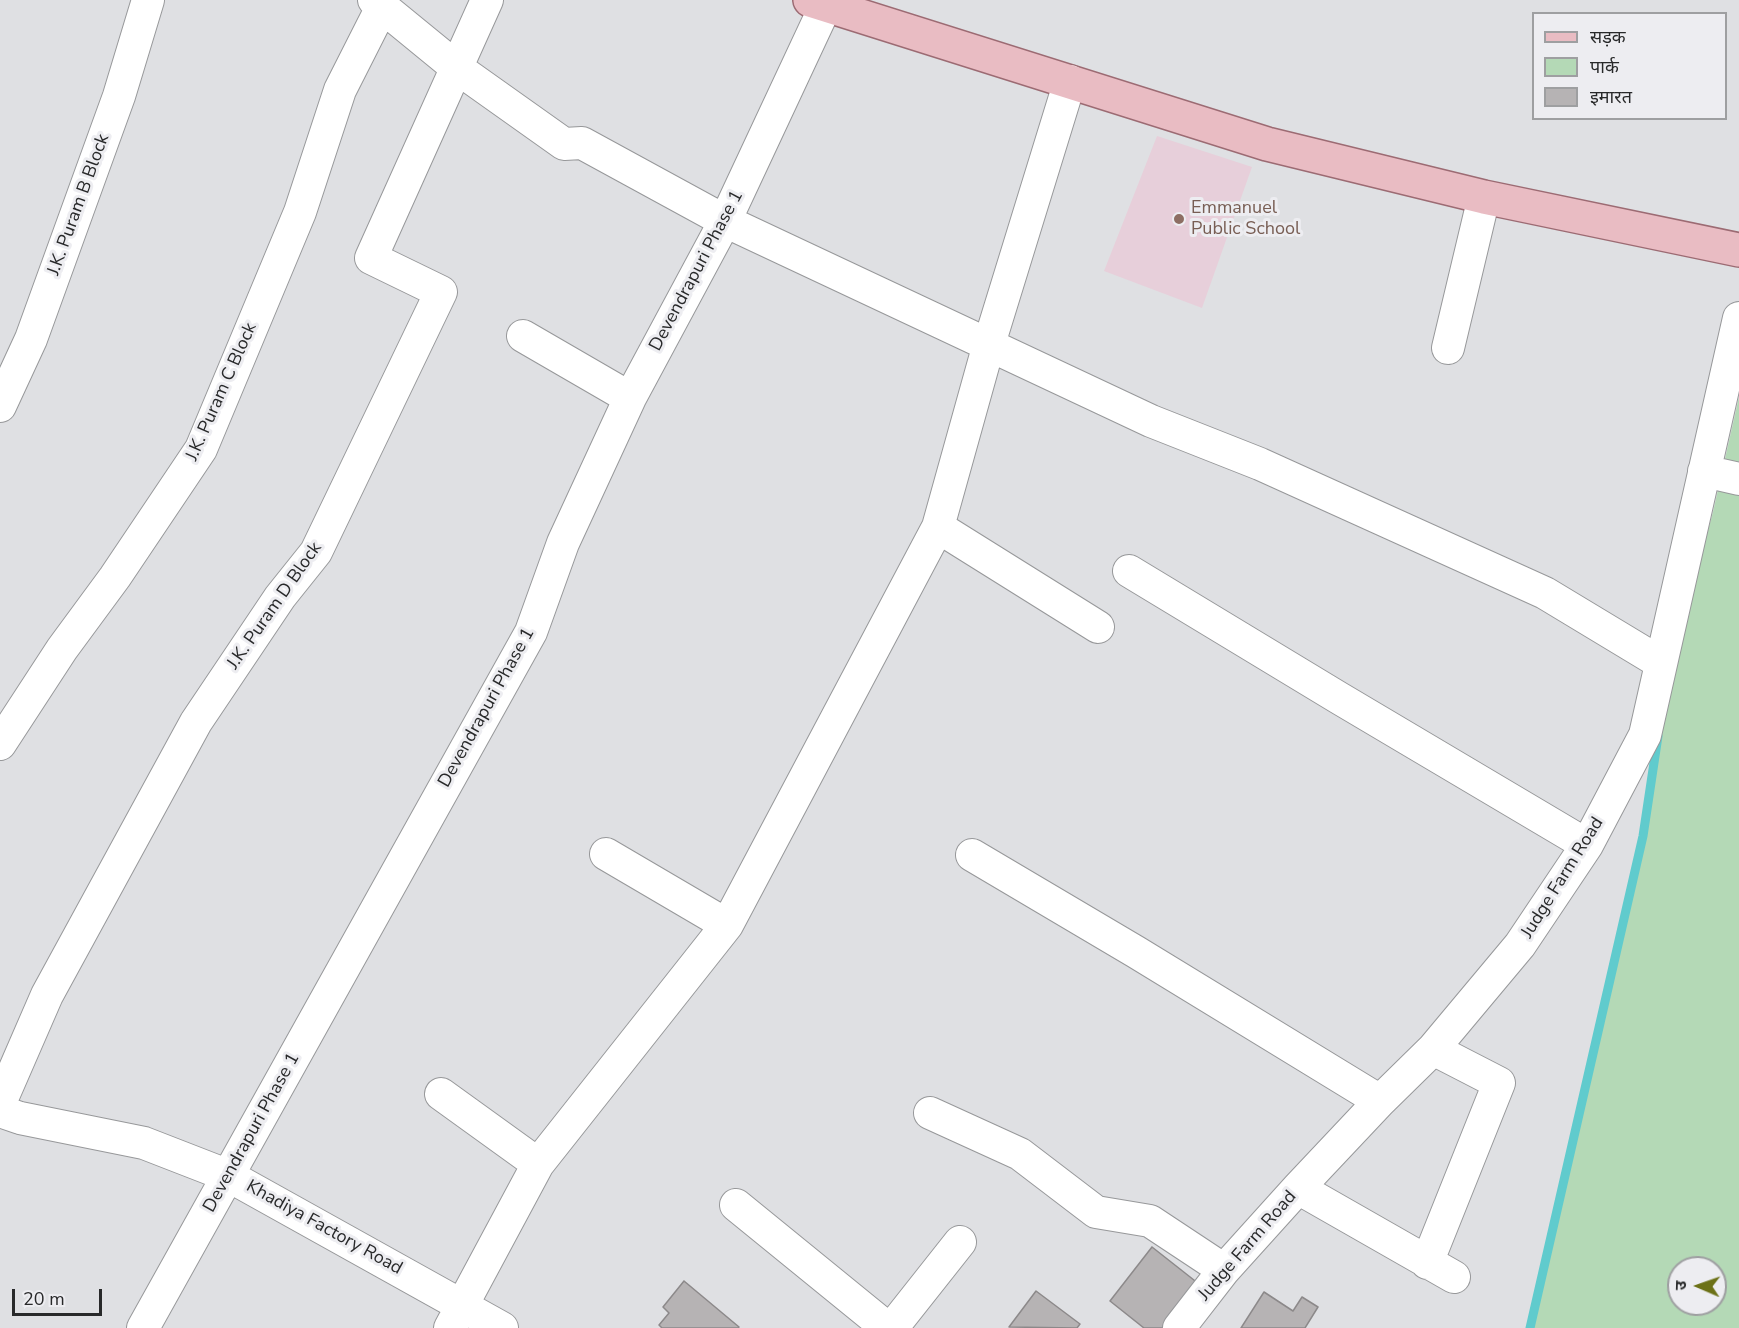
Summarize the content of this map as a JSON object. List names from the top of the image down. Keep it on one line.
{"streets":{"street":["J.K. Puram B Block","Devendrapuri Phase 1","J.K. Puram C Block","J.K. Puram D Block","Judge Farm Road","Khadiya Factory Road"]},"crossings":[["Devendrapuri Phase 1","Khadiya Factory Road"]],"places":["Emmanuel Public School"],"legend":["सड़क","पार्क","इमारत"],"scale_bar":"20 m","north":"left"}
